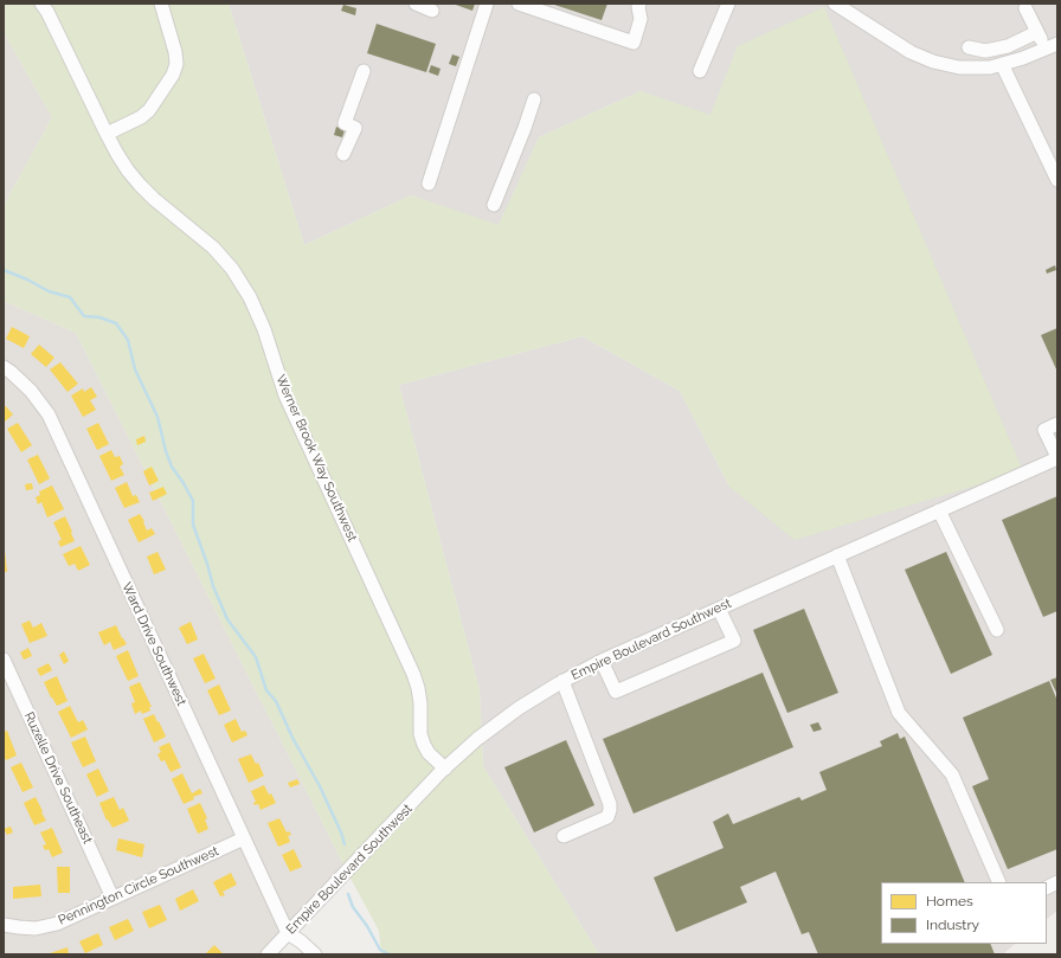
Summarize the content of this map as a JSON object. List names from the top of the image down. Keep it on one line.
{"streets":{"street":["Werner Brook Way Southwest","Empire Boulevard Southwest","Ward Drive Southwest","Ruzelle Drive Southeast","Pennington Circle Southwest"]},"crossings":[["Werner Brook Way Southwest","Empire Boulevard Southwest"],["Empire Boulevard Southwest","Ward Drive Southwest"],["Ward Drive Southwest","Pennington Circle Southwest"],["Ruzelle Drive Southeast","Pennington Circle Southwest"]],"legend":["Homes","Industry"]}
